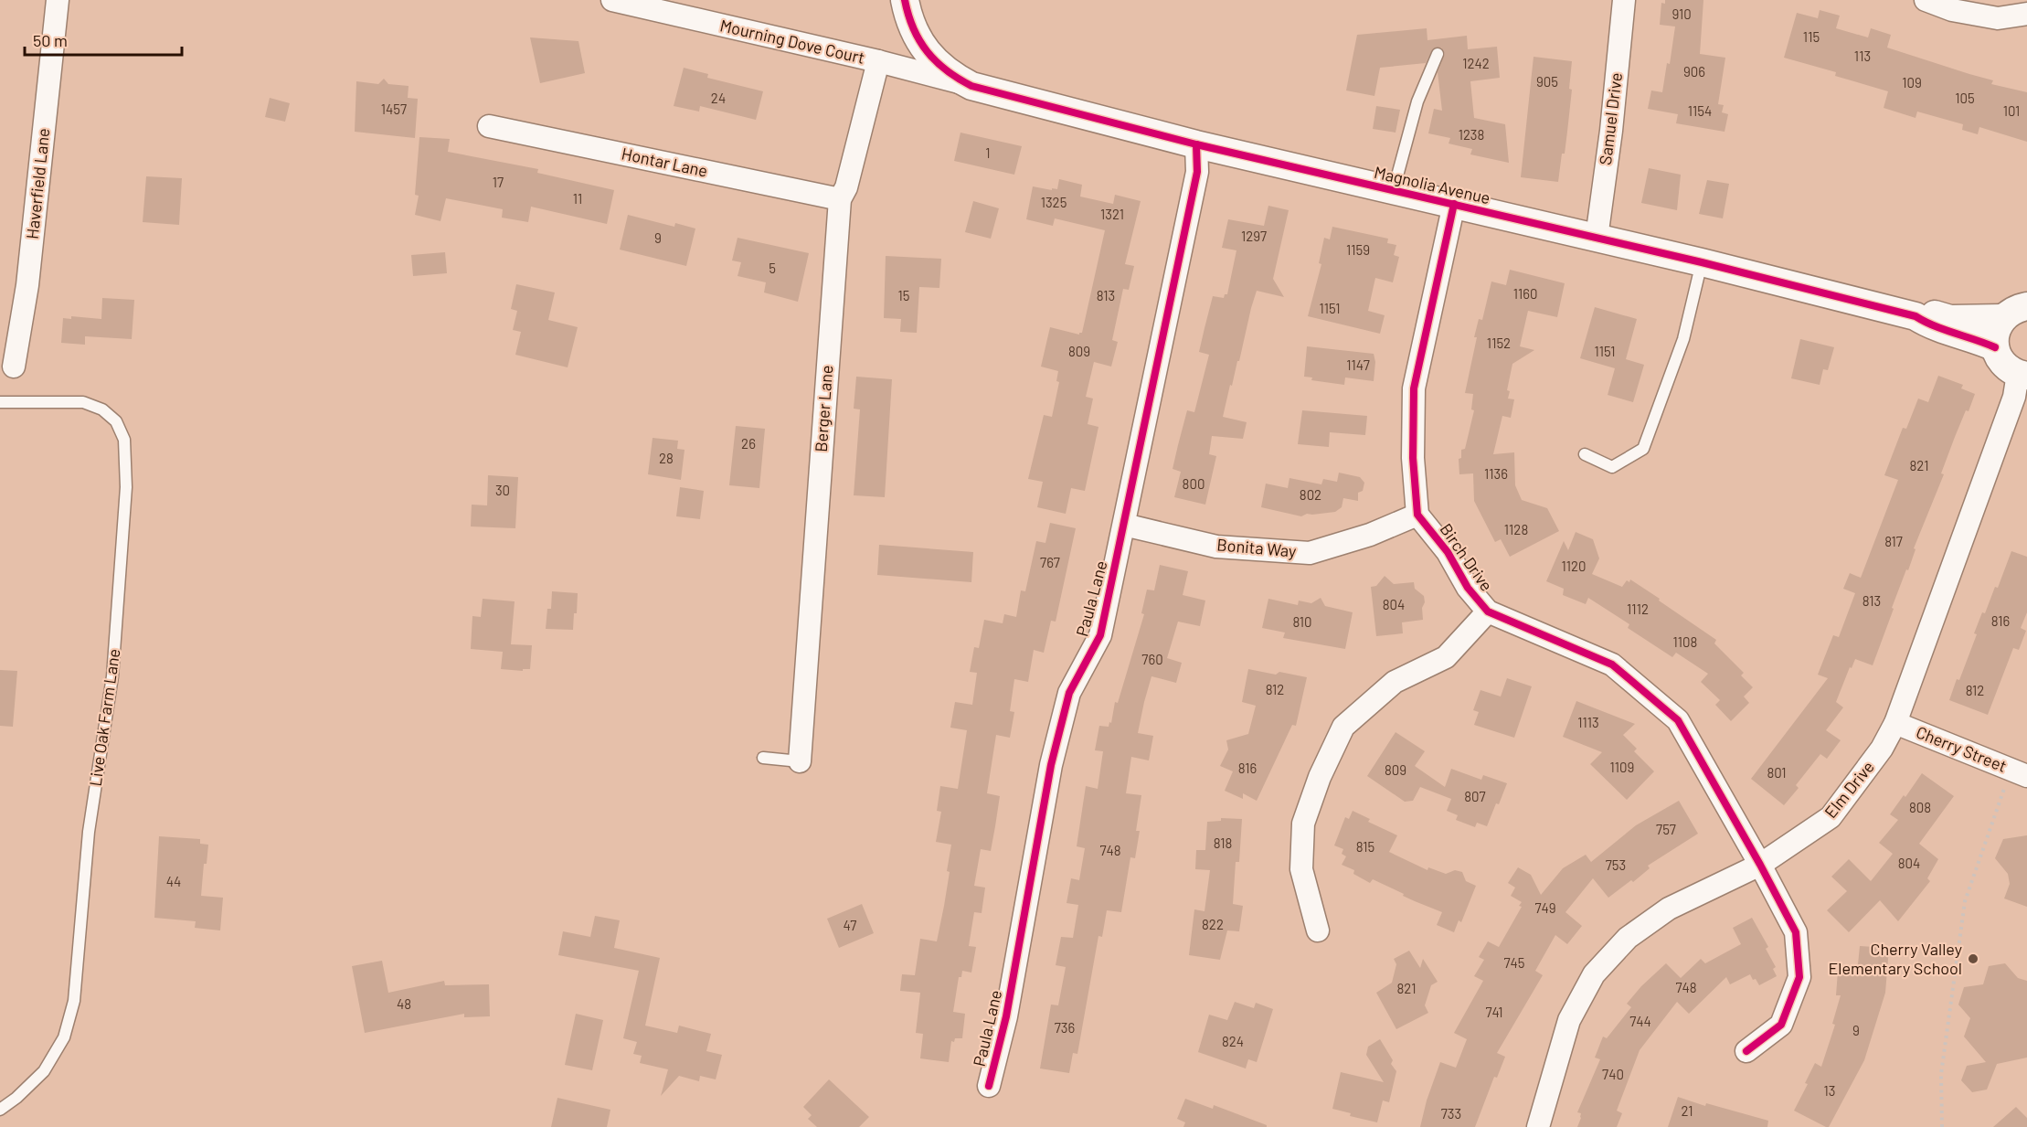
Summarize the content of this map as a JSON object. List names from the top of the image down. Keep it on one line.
{"streets":{"street":["Mourning Dove Court","Samuel Drive","Hontar Lane","Haverfield Lane","Magnolia Avenue","Berger Lane","Bonita Way","Birch Drive","Paula Lane","Cherry Street","Elm Drive"],"lane":["Live Oak Farm Lane"]},"crossings":[["Mourning Dove Court","Magnolia Avenue"],["Mourning Dove Court","Berger Lane"],["Samuel Drive","Magnolia Avenue"],["Hontar Lane","Berger Lane"],["Magnolia Avenue","Birch Drive"],["Magnolia Avenue","Paula Lane"],["Bonita Way","Birch Drive"],["Bonita Way","Paula Lane"],["Birch Drive","Elm Drive"],["Cherry Street","Elm Drive"]],"places":["Cherry Valley Elementary School"],"house_numbers":["910","115","113","1242","906","905","109","24","105","1457","1154","101","1238","1","17","11","1325","1321","1297","9","1159","5","1160","15","813","1151","1152","809","1151","1147","26","28","821","1136","800","30","802","1128","817","767","1120","813","804","1112","816","810","1108","760","812","812","1113","1109","816","809","801","807","808","757","818","815","748","804","753","44","749","822","47","745","748","821","48","741","744","736","9","824","740","13","21","733"],"scale_bar":"50 m"}
